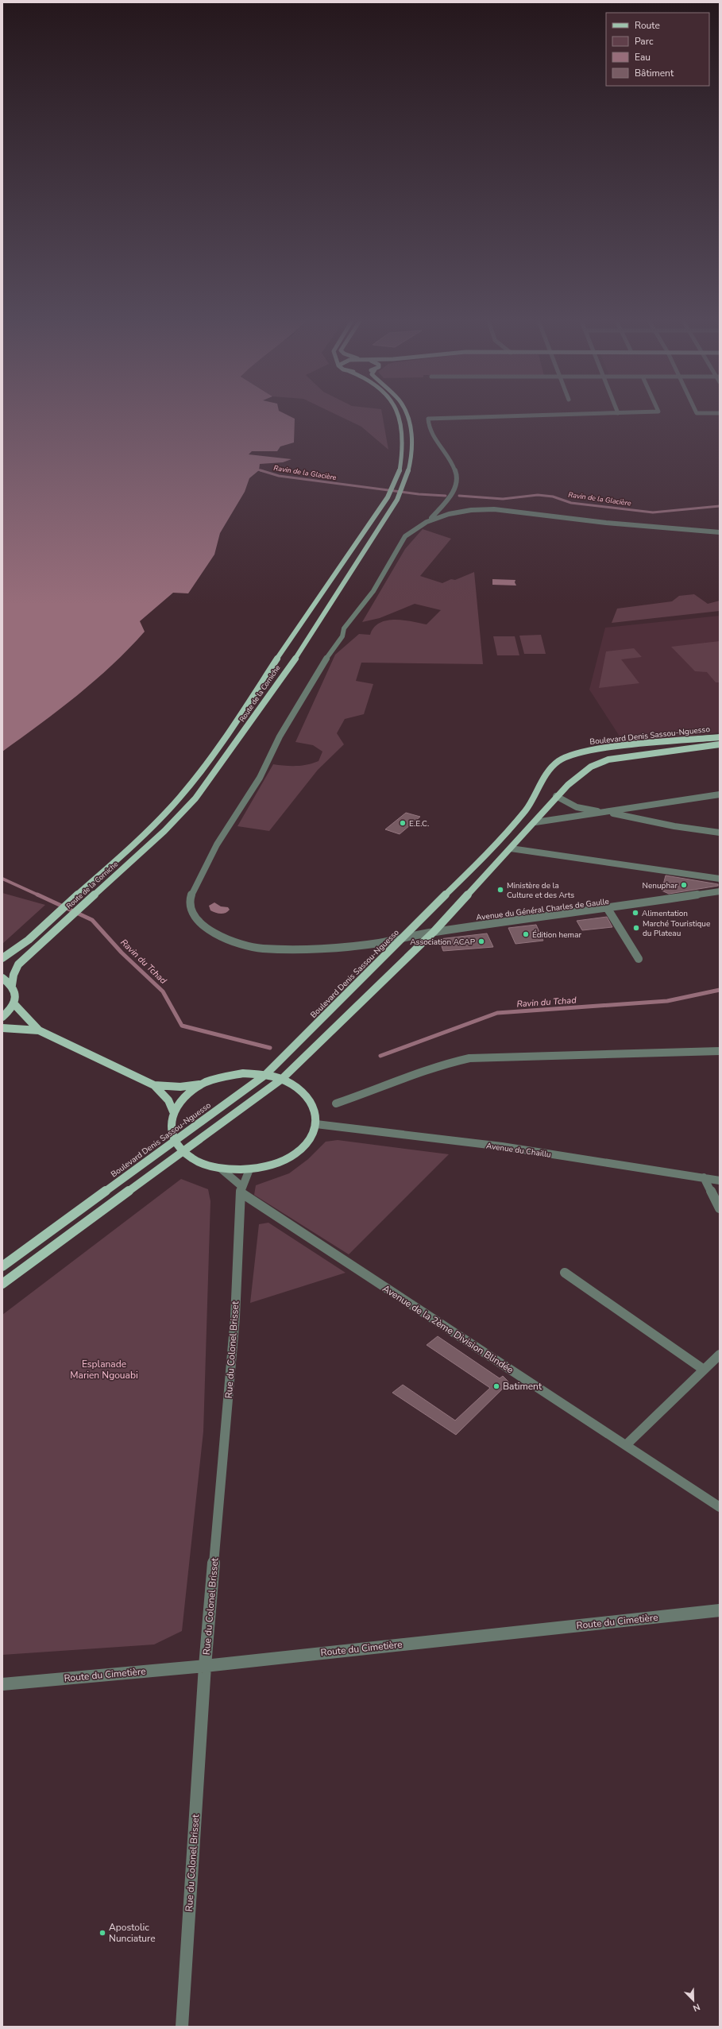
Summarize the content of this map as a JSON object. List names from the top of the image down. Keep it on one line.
{"streets":{"main road":["Route de la Corniche","Boulevard Denis Sassou-Nguesso"],"street":["Avenue du Général Charles de Gaulle","Avenue du Chaillu","Avenue de la 2ème Division Blindée","Rue du Colonel Brisset","Route du Cimetière"]},"crossings":[["Boulevard Denis Sassou-Nguesso","Avenue du Général Charles de Gaulle"],["Avenue de la 2ème Division Blindée","Rue du Colonel Brisset"],["Rue du Colonel Brisset","Route du Cimetière"]],"water":["Ravin de la Glacière","Ravin du Tchad"],"parks":["Esplanade Marien Ngouabi"],"places":["E.E.C.","Nenuphar","Ministère de la Culture et des Arts","Alimentation","Marché Touristique du Plateau","Édition hemar","Association ACAP","Batiment","Apostolic Nunciature"],"legend":["Route","Parc","Eau","Bâtiment"],"north":"bottom right"}
